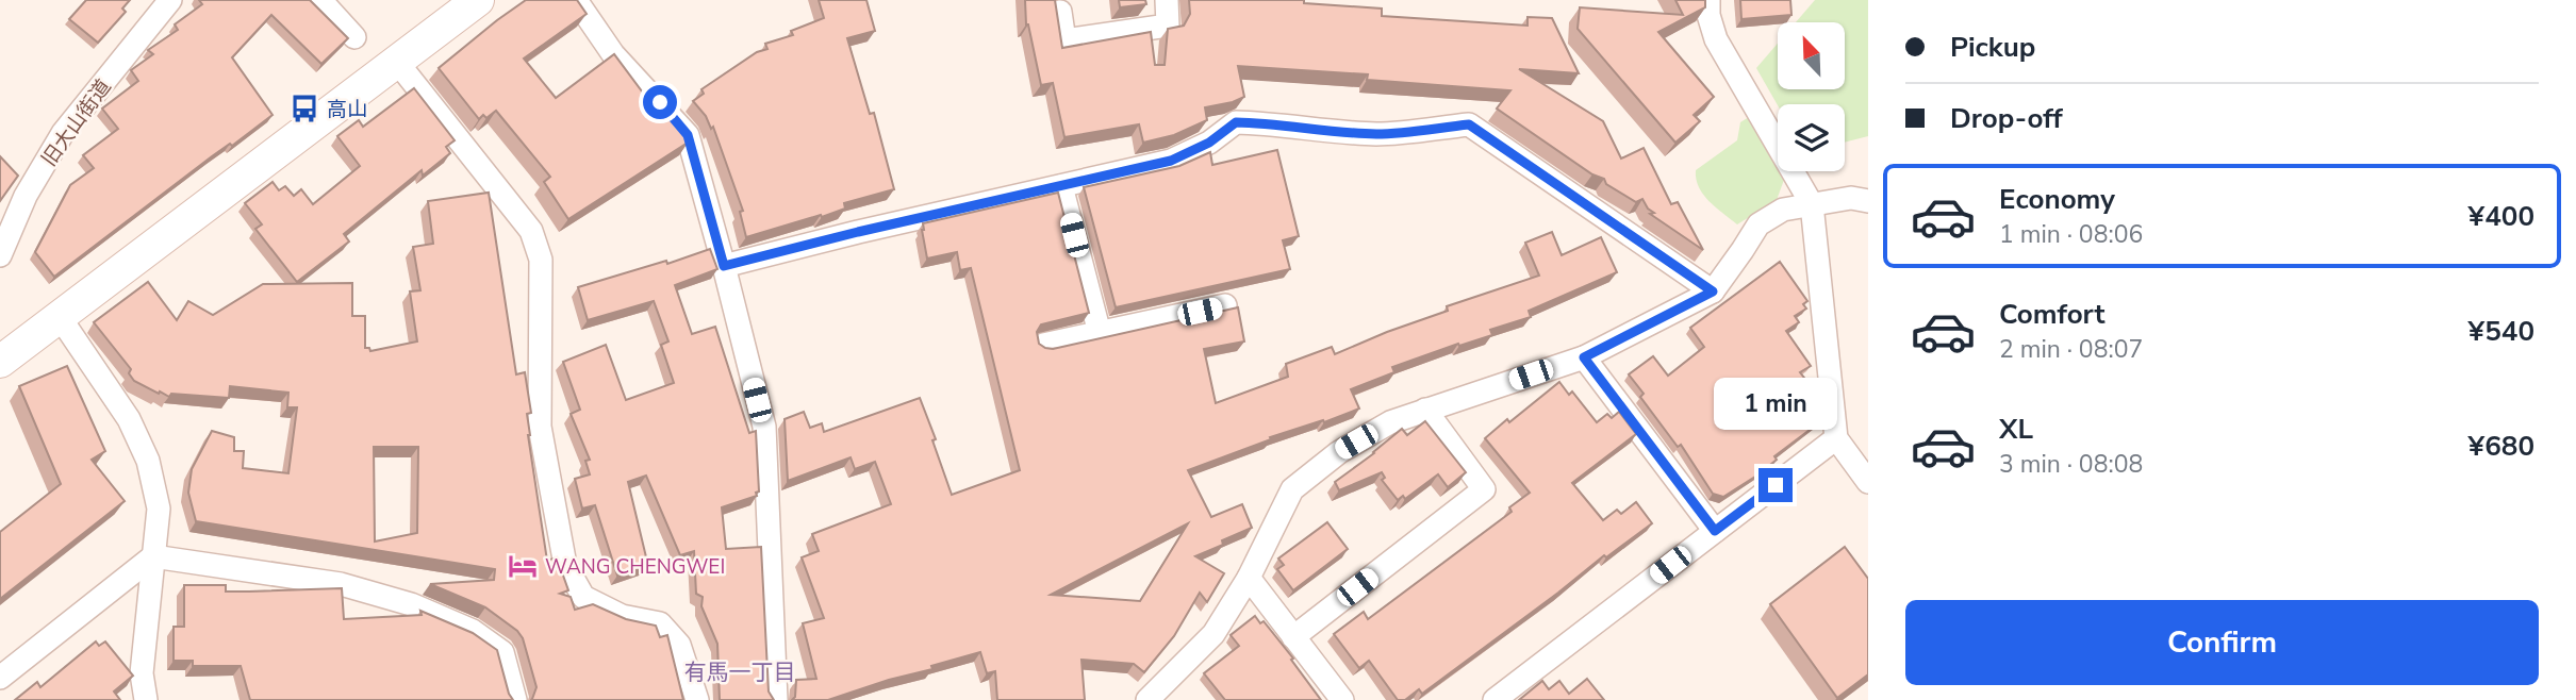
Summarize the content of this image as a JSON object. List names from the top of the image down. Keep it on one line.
{"streets":{"street":["旧大山街道"]},"districts":["有馬一丁目"],"places":{"bus stop":["高山"],"hotel":["WANG CHENGWEI"]},"north":"top left","page":{"banner":["Pickup","Drop-off"],"list":[{"name":"Economy","note":"1 min · 08:06","value":"¥400"},{"name":"Comfort","note":"2 min · 08:07","value":"¥540"},{"name":"XL","note":"3 min · 08:08","value":"¥680"}],"bubble":"1 min","buttons":"Confirm"}}
